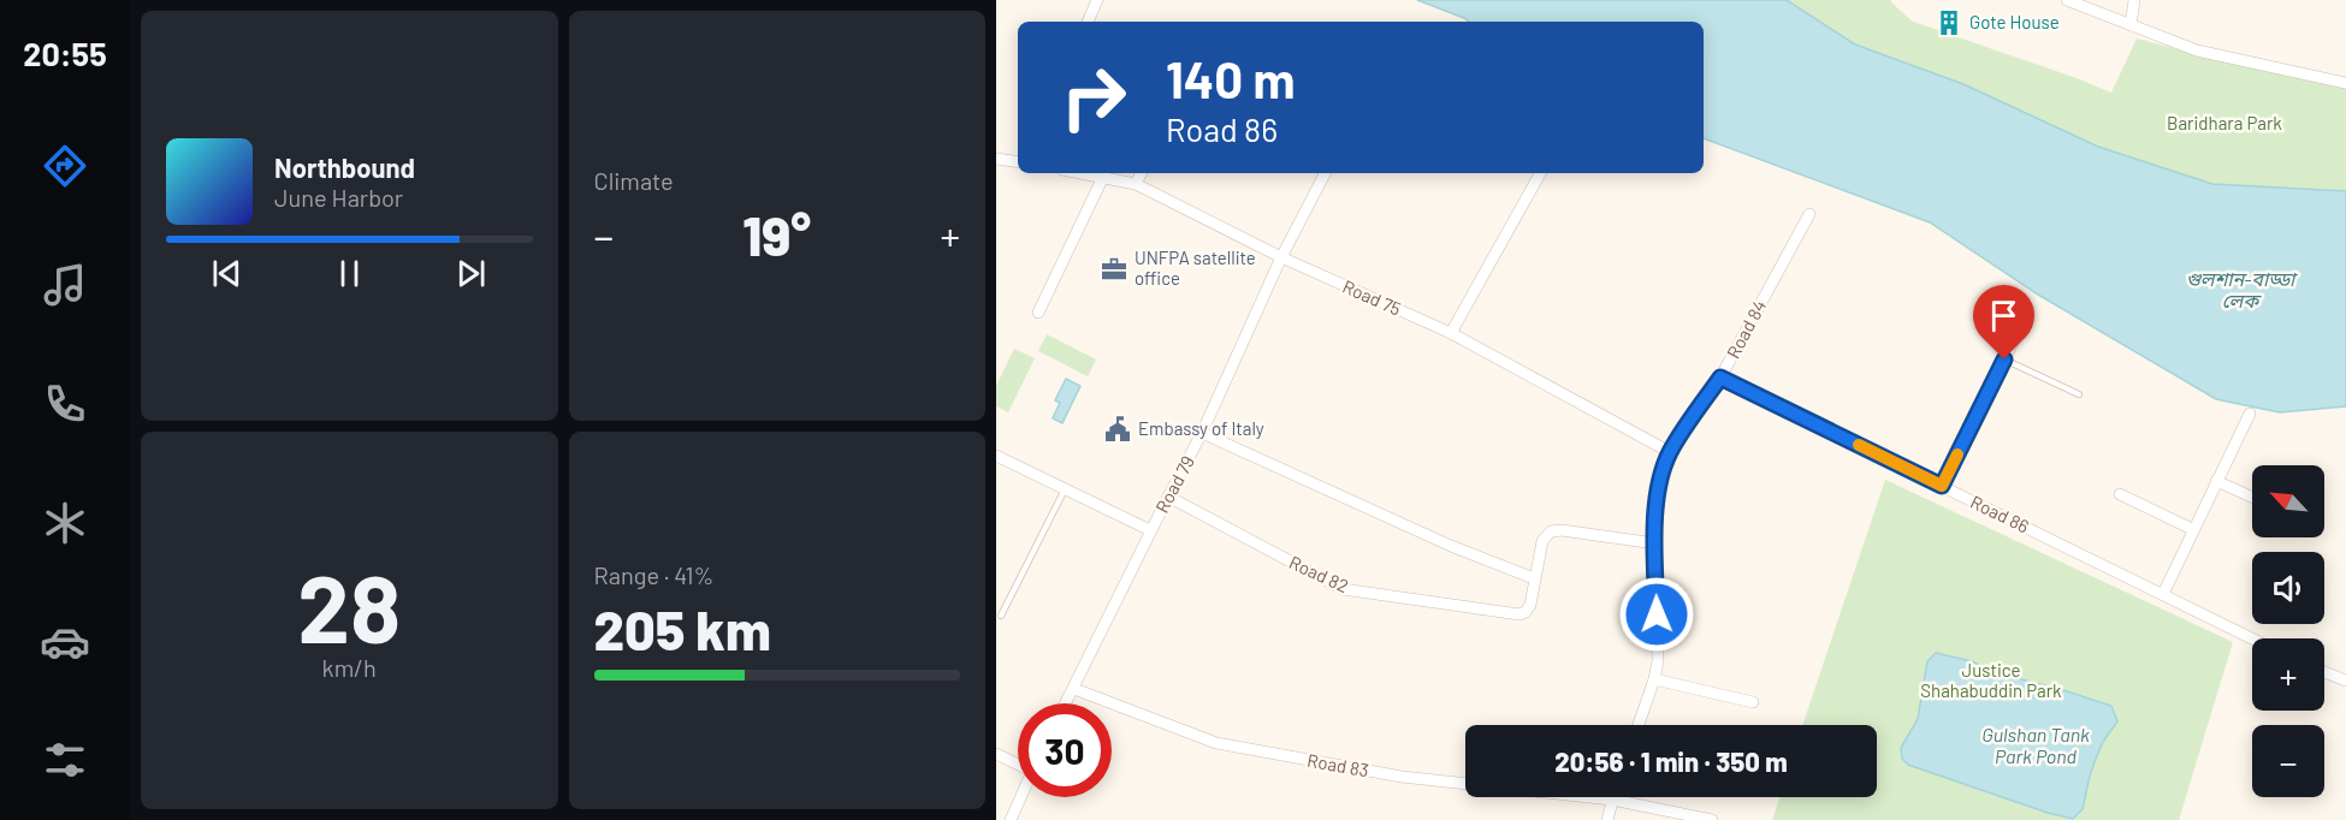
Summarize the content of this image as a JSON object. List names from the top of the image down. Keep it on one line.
{"streets":{"street":["Road 75","Road 84","Road 79","Road 86","Road 82","Road 83"]},"crossings":[["Road 75","Road 84"],["Road 75","Road 79"],["Road 84","Road 86"],["Road 79","Road 82"],["Road 79","Road 83"]],"water":["গুলশান-বাড্ডা লেক","Gulshan Tank Park Pond"],"parks":["Baridhara Park","Justice Shahabuddin Park"],"places":{"building":["Gote House"],"office":["UNFPA satellite office"],"public building":["Embassy of Italy"]},"north":"top left","page":{"tabs":"20:55","tile":["Climate",["28","km/h"],["Range · 41%","205 km"]],"turn":["140 m","Road 86"],"song":["Northbound","June Harbor"],"heat":["−","19°","+"],"map_buttons":["+","−"],"limit":"30","trip":"20:56 · 1 min · 350 m"}}
